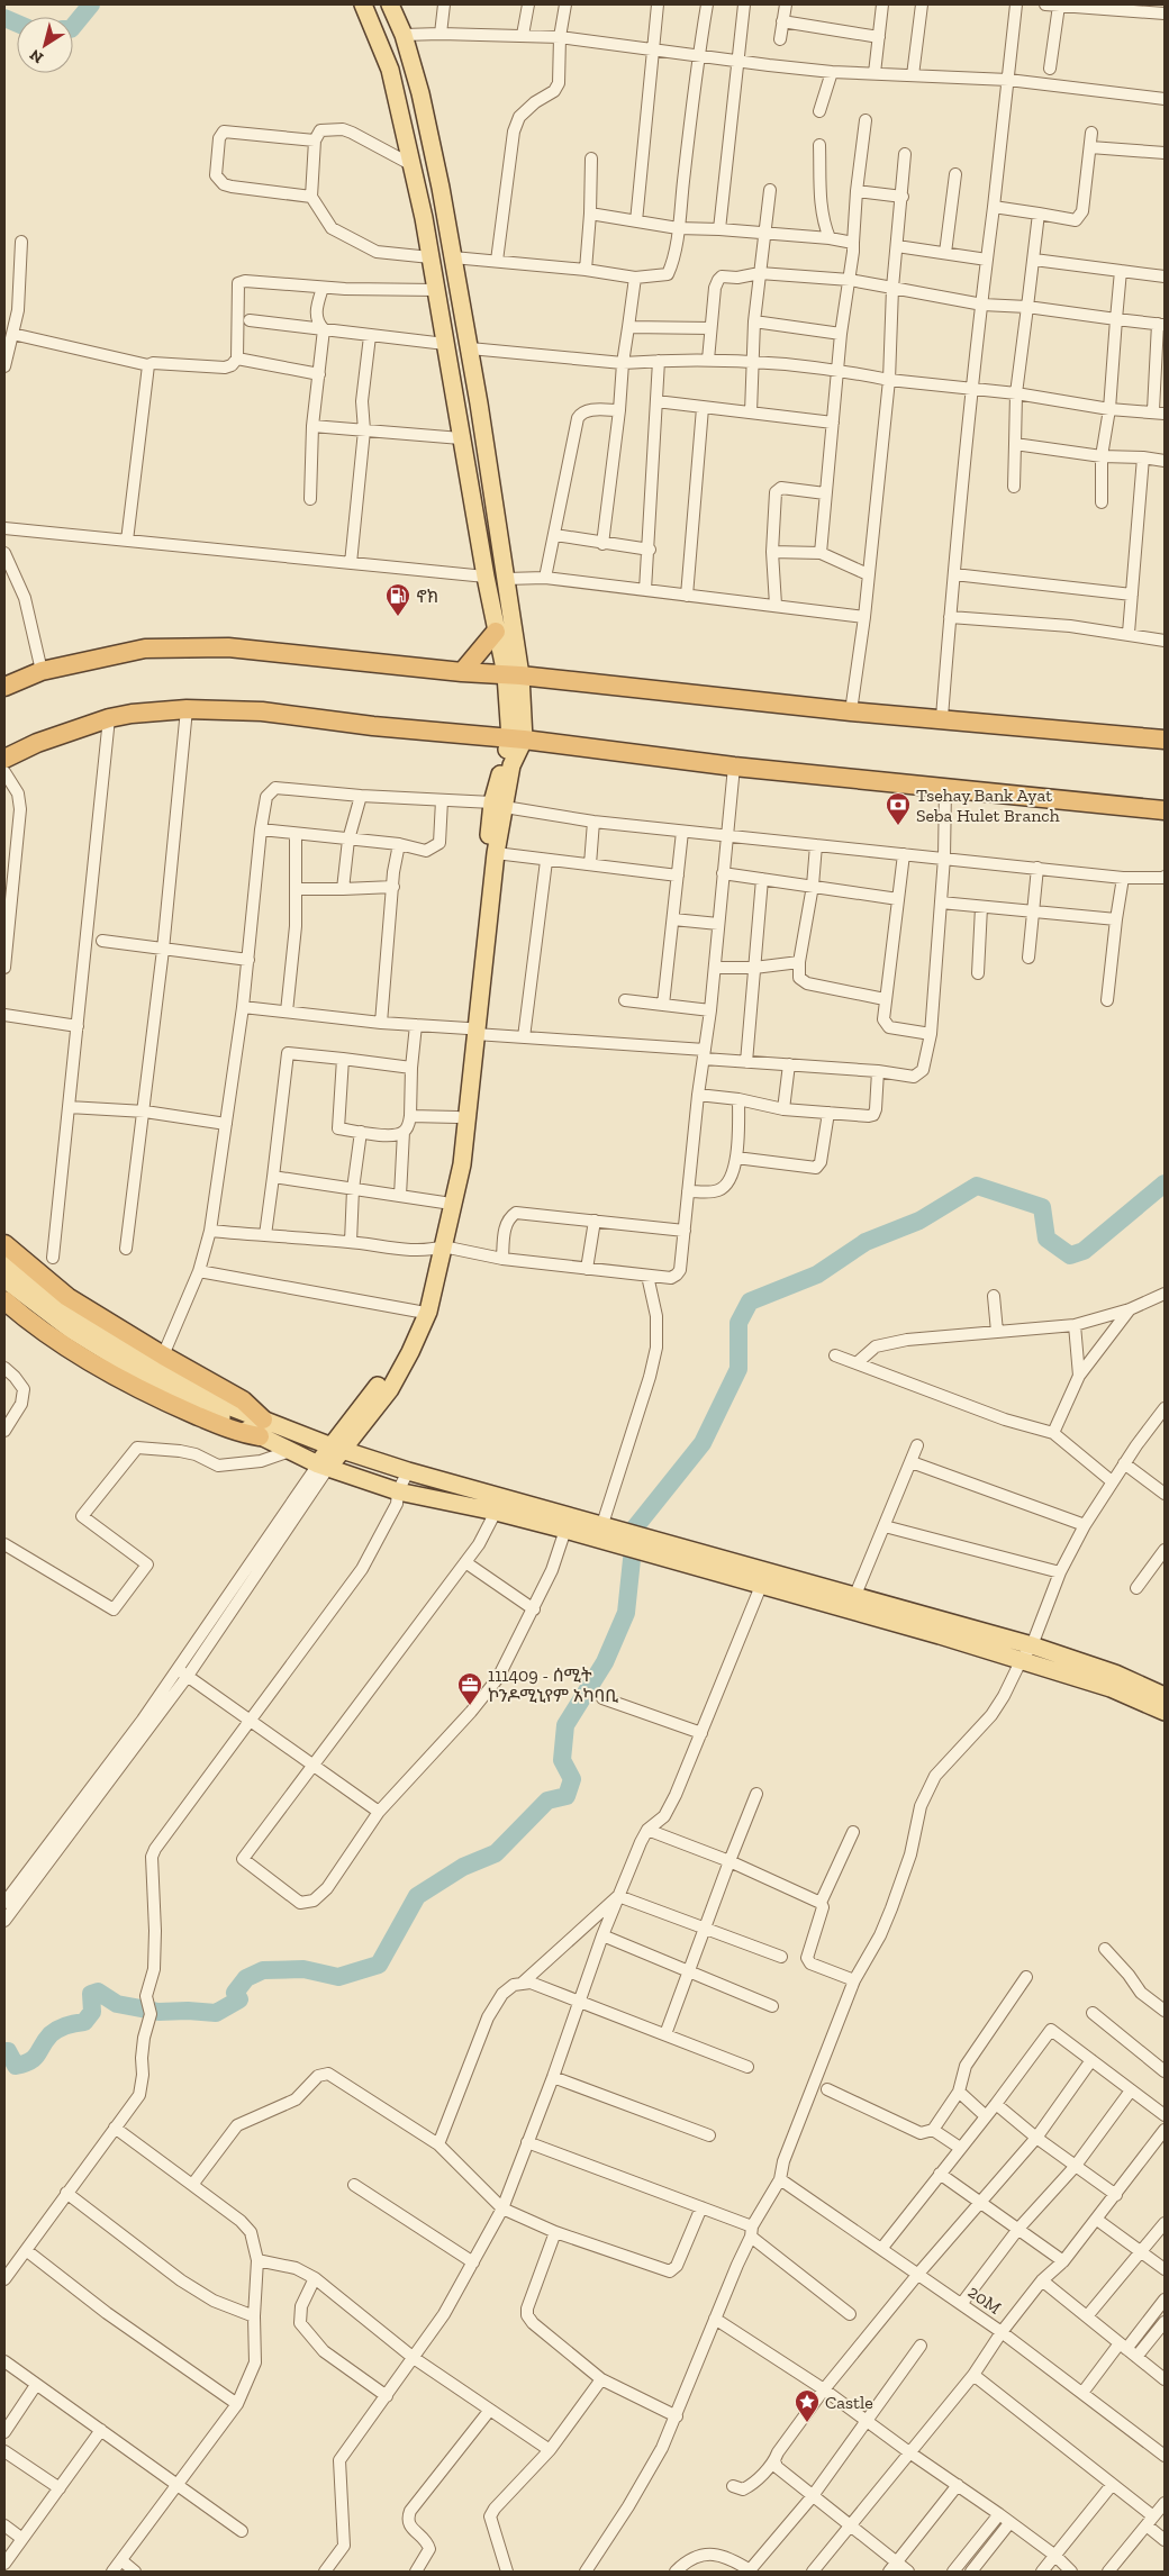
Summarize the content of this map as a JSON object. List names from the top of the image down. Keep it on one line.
{"streets":{"street":["20M"]},"places":{"fuel station":["ኖክ"],"bank":["Tsehay Bank Ayat Seba Hulet Branch"],"office":["111409 - ሰሚት ኮንዶሚኒየም አካባቢ"],"place":["Castle"]},"north":"bottom left"}
